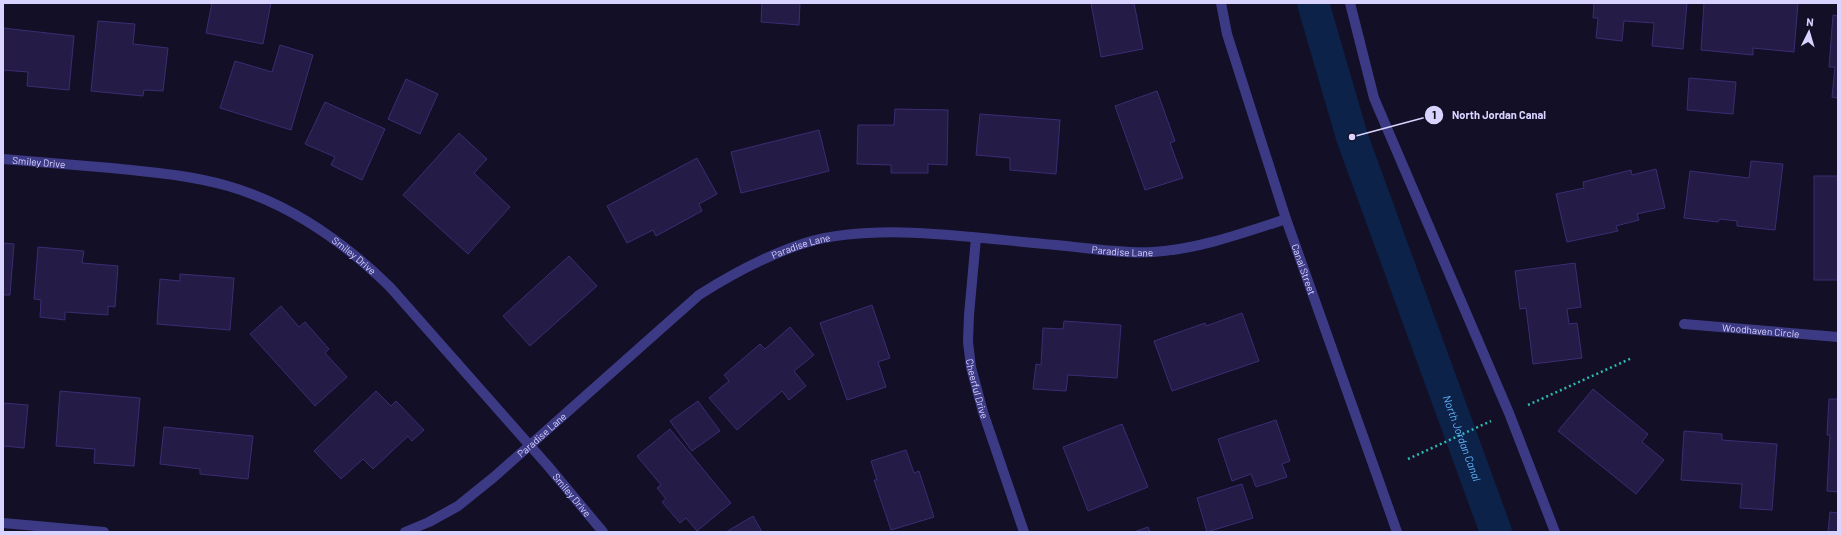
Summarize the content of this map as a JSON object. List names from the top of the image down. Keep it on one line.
{"streets":{"street":["Smiley Drive","Paradise Lane","Canal Street","Woodhaven Circle","Cheerful Drive"]},"crossings":[["Smiley Drive","Paradise Lane"],["Paradise Lane","Canal Street"],["Paradise Lane","Cheerful Drive"]],"water":["North Jordan Canal"],"places":["North Jordan Canal"],"north":"top"}
